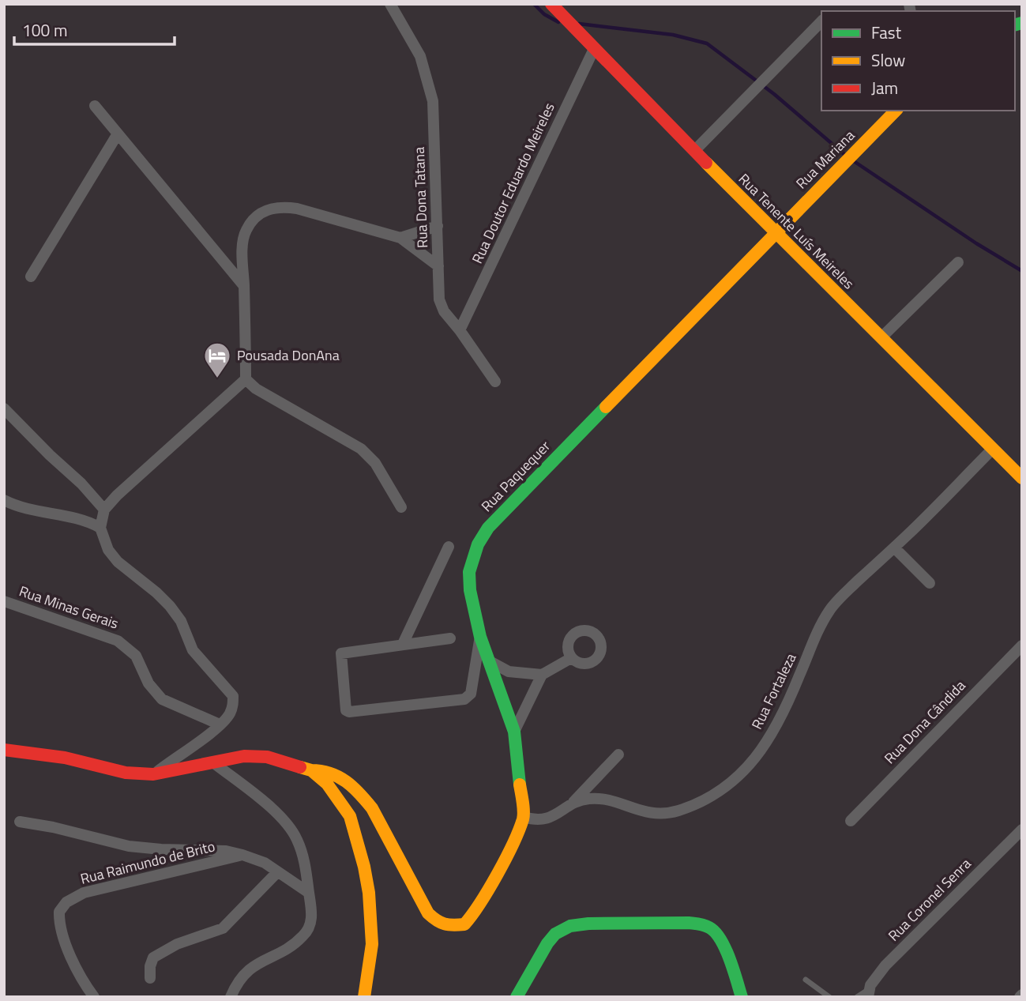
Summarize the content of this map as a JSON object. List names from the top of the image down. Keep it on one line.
{"streets":{"street":["Rua Mariana","Rua Doutor Eduardo Meireles","Rua Dona Tatana","Rua Tenente Luís Meireles","Rua Paquequer","Rua Minas Gerais","Rua Fortaleza","Rua Dona Cândida","Rua Raimundo de Brito","Rua Coronel Senra"]},"crossings":[["Rua Mariana","Rua Tenente Luís Meireles"],["Rua Mariana","Rua Paquequer"],["Rua Doutor Eduardo Meireles","Rua Dona Tatana"],["Rua Doutor Eduardo Meireles","Rua Tenente Luís Meireles"],["Rua Tenente Luís Meireles","Rua Paquequer"],["Rua Tenente Luís Meireles","Rua Fortaleza"],["Rua Paquequer","Rua Fortaleza"]],"places":{"hotel":["Pousada DonAna"]},"legend":["Fast","Slow","Jam"],"scale_bar":"100 m"}
